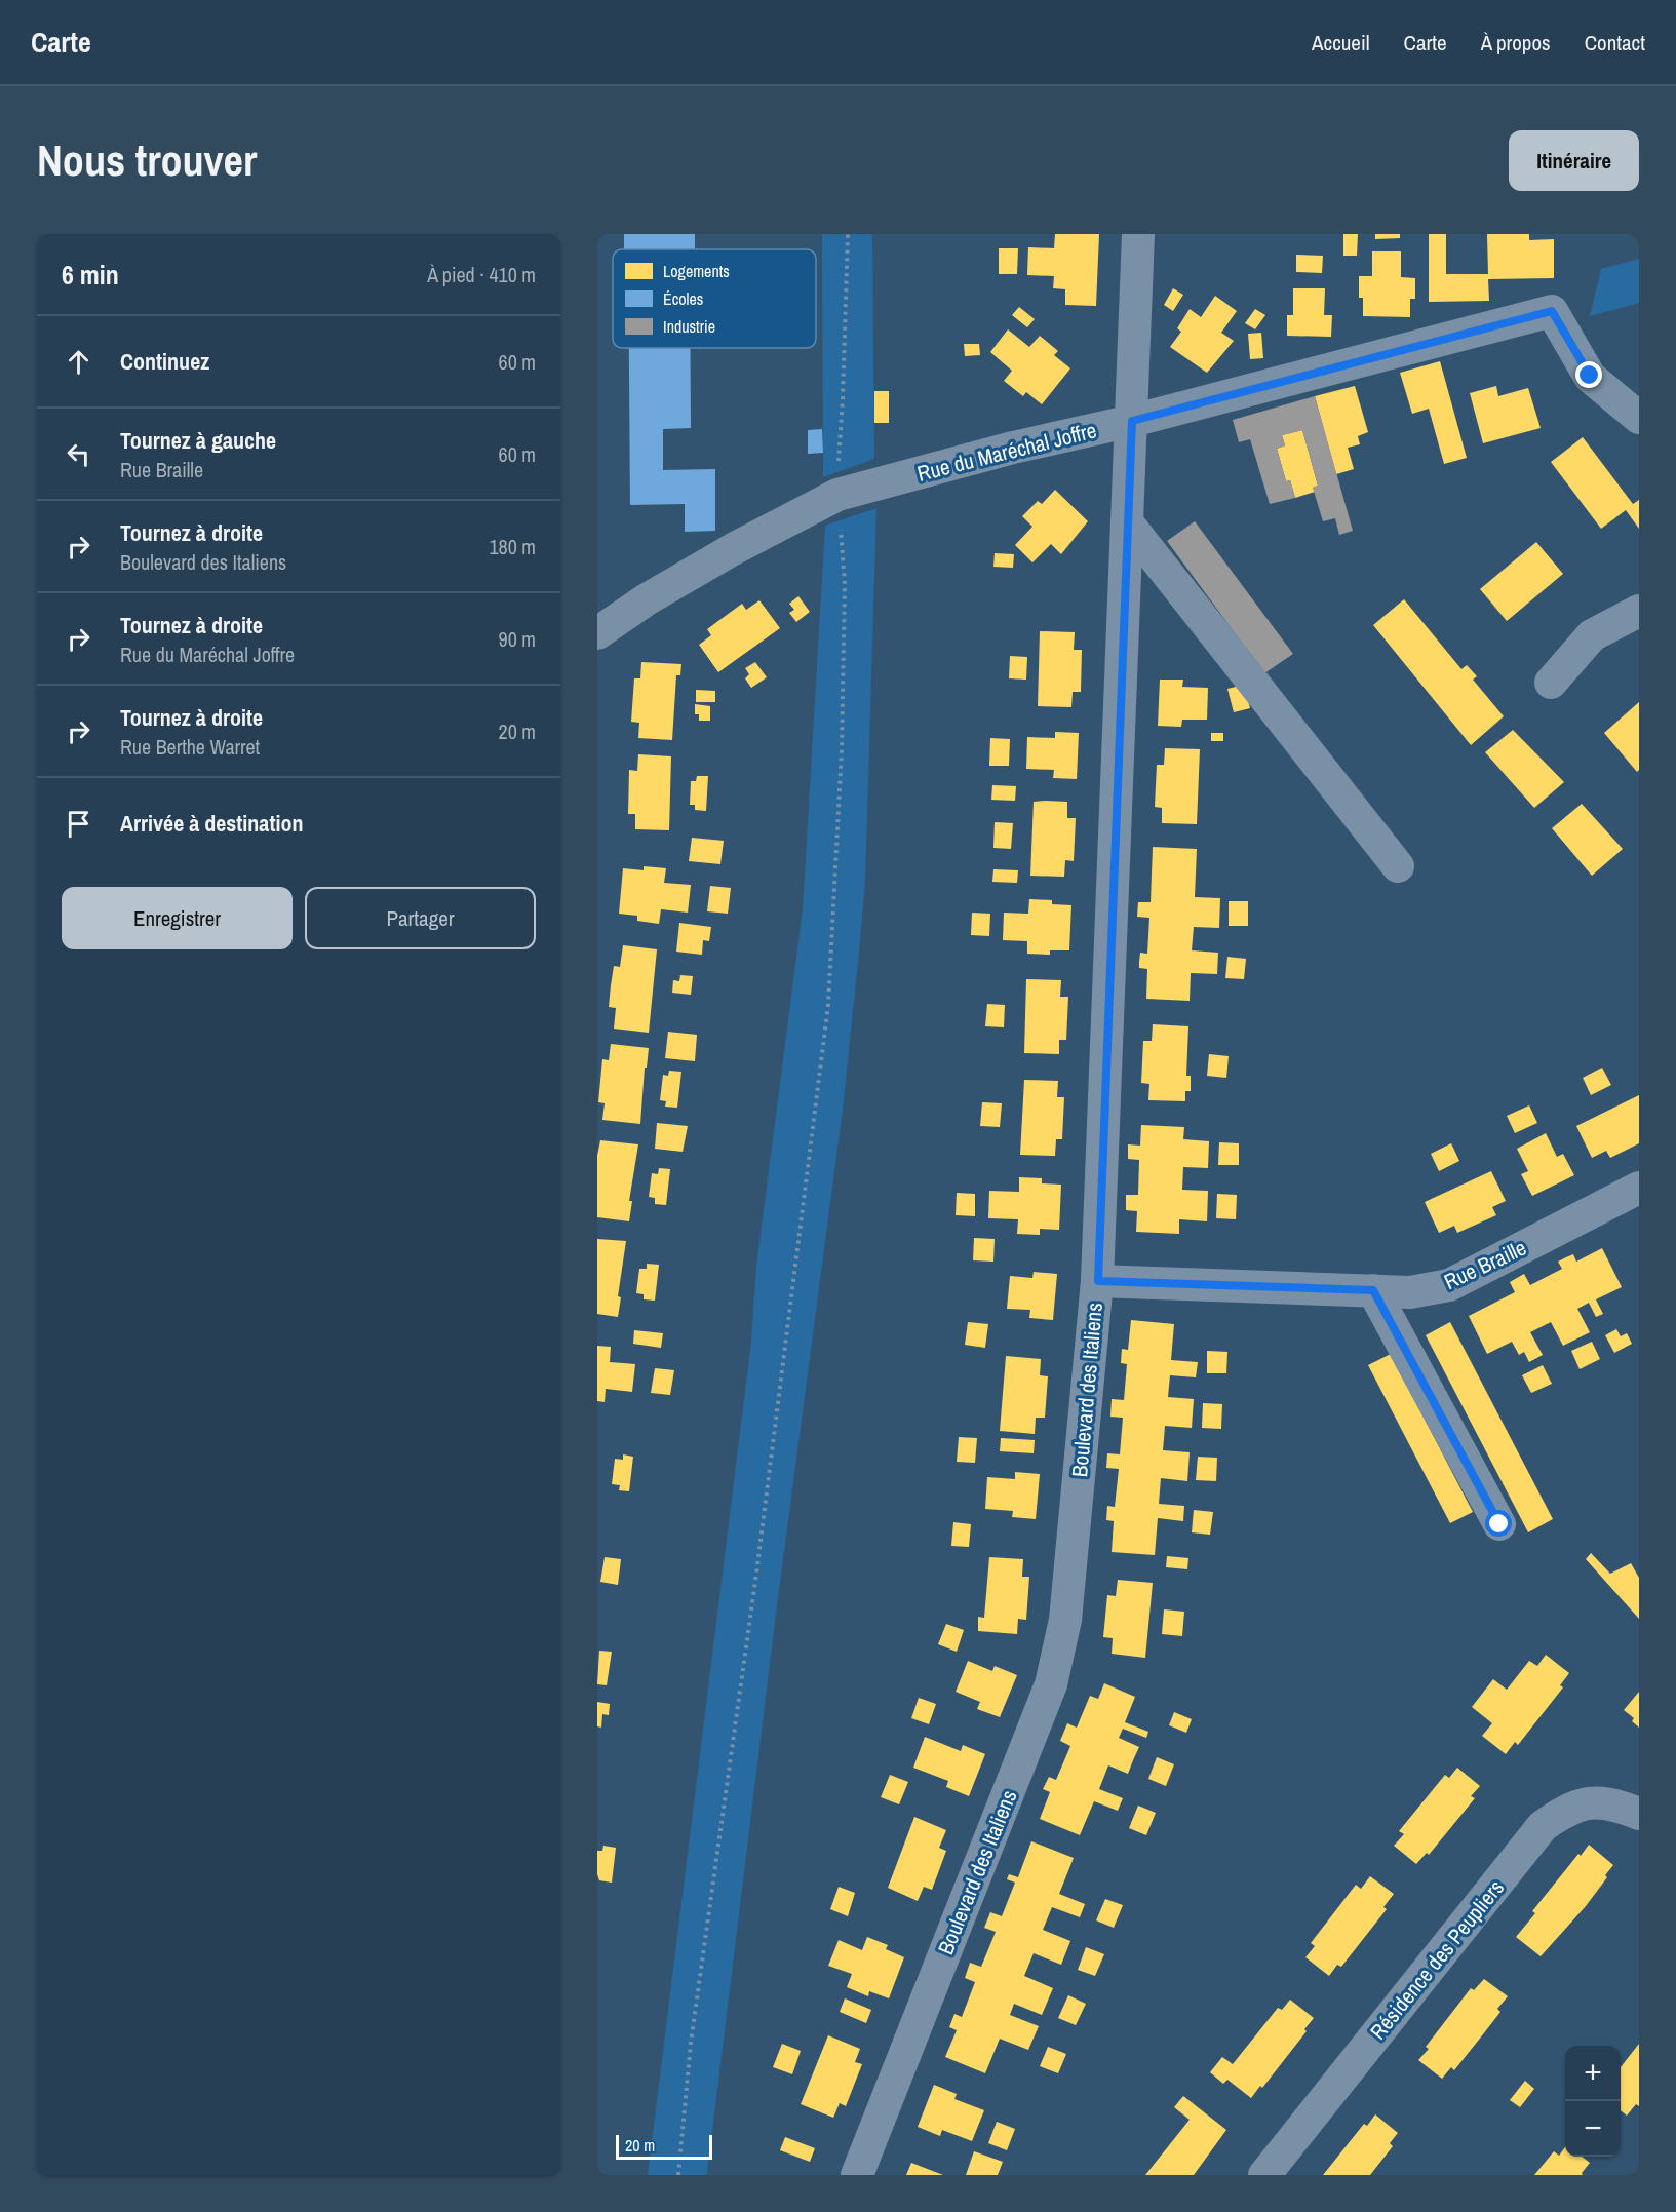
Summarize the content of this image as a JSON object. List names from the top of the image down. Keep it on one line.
{"streets":{"street":["Rue du Maréchal Joffre","Rue Braille","Boulevard des Italiens","Résidence des Peupliers"]},"crossings":[["Rue du Maréchal Joffre","Boulevard des Italiens"],["Rue Braille","Boulevard des Italiens"]],"legend":["Logements","Écoles","Industrie"],"scale_bar":"20 m","page":{"header":"Carte","nav":["Accueil","Carte","À propos","Contact"],"buttons":["Itinéraire",["Enregistrer","Partager"]],"title":"Nous trouver","heading":["6 min","À pied · 410 m"],"list":[["Continuez","60 m"],["Tournez à gauche","Rue Braille","60 m"],["Tournez à droite","Boulevard des Italiens","180 m"],["Tournez à droite","Rue du Maréchal Joffre","90 m"],["Tournez à droite","Rue Berthe Warret","20 m"],"Arrivée à destination"],"map_buttons":["+","−"],"scale":"20 m"}}
